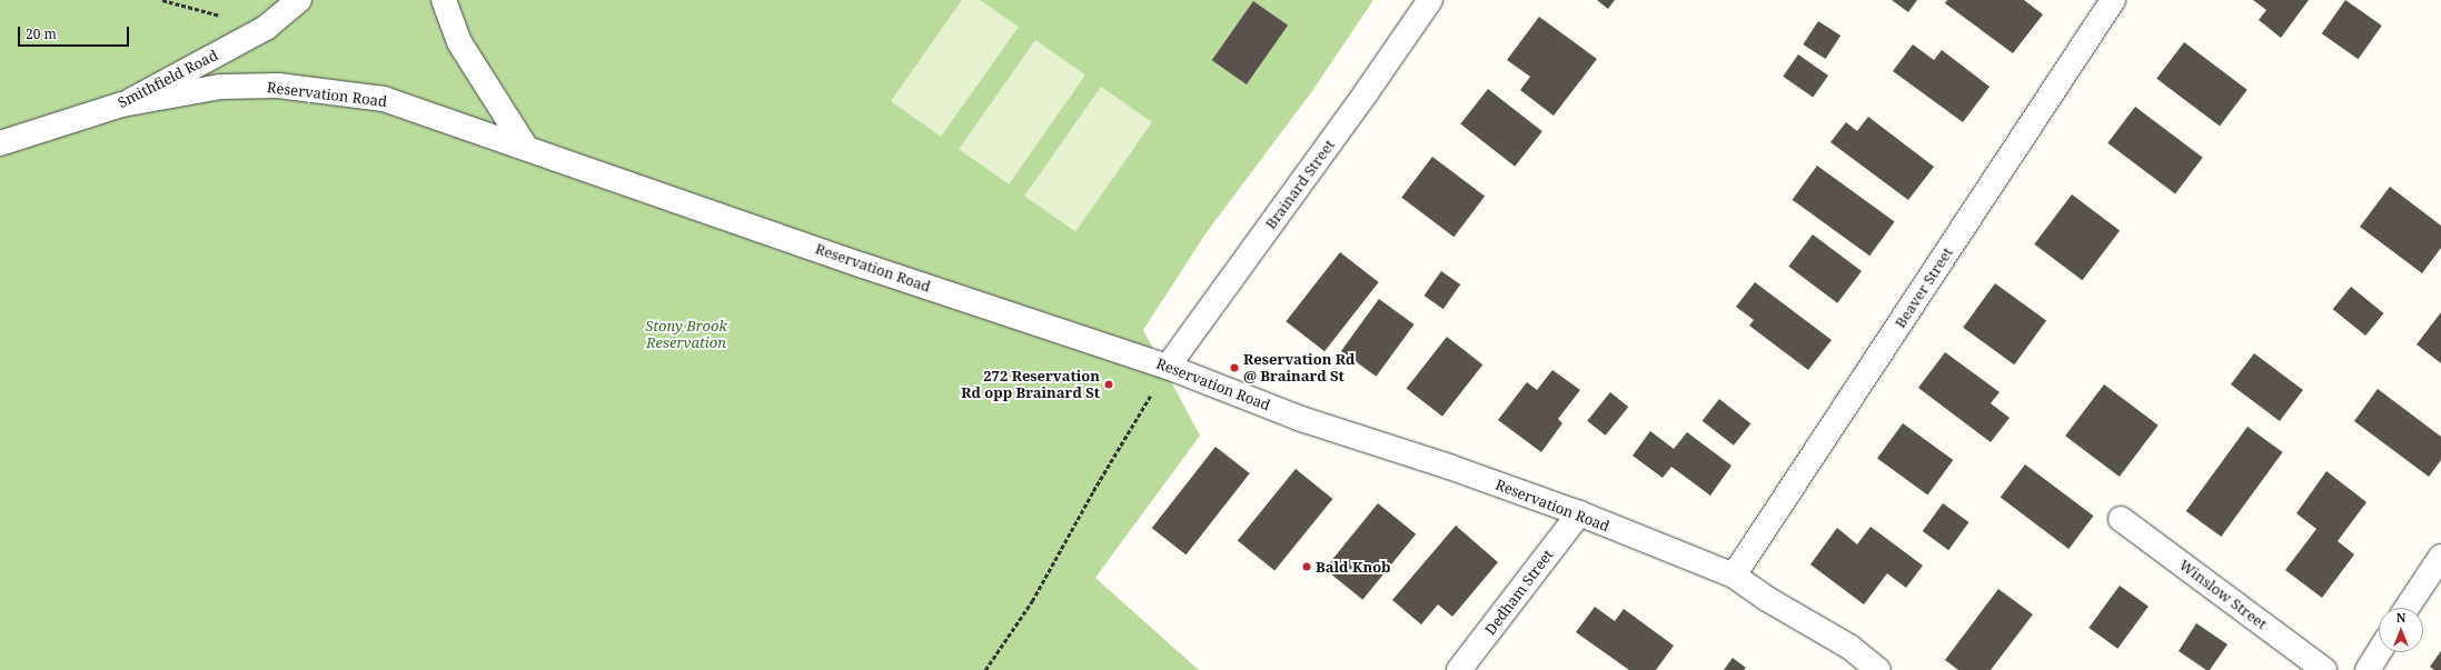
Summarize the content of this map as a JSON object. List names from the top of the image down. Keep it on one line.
{"streets":{"street":["Smithfield Road","Reservation Road","Brainard Street","Beaver Street","Dedham Street","Winslow Street"]},"crossings":[["Smithfield Road","Reservation Road"],["Reservation Road","Brainard Street"],["Reservation Road","Beaver Street"],["Reservation Road","Dedham Street"]],"parks":["Stony Brook Reservation"],"places":["Reservation Rd @ Brainard St","272 Reservation Rd opp Brainard St","Bald Knob"],"scale_bar":"20 m","north":"top"}
